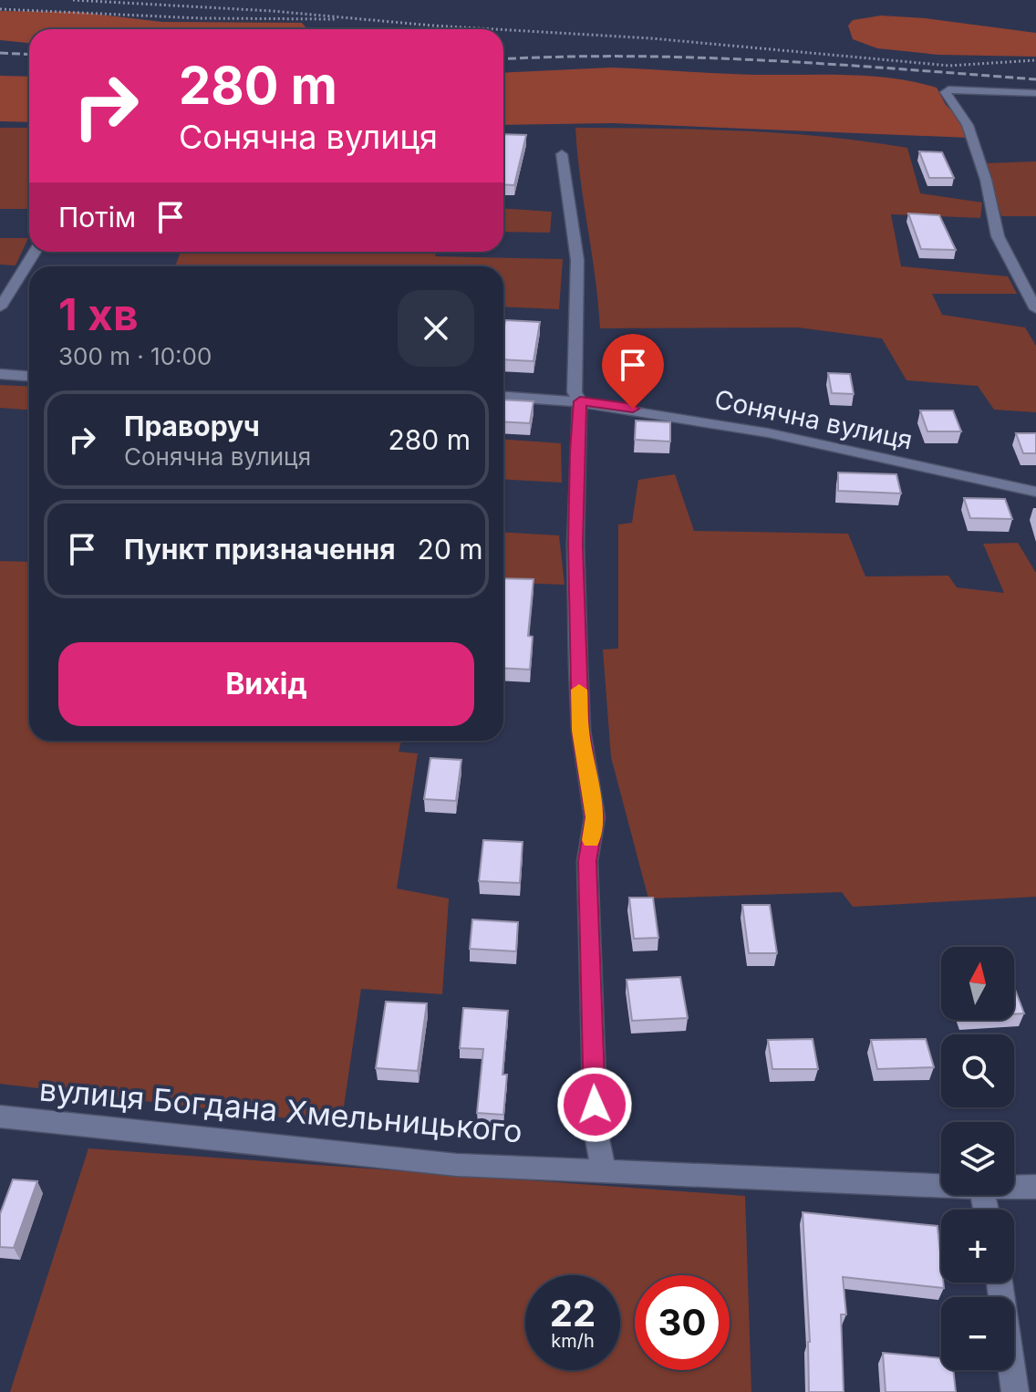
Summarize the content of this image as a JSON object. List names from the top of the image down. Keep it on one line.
{"streets":{"street":["Сонячна вулиця","вулиця Богдана Хмельницького"]},"north":"top","page":{"turn":["280 m","Сонячна вулиця"],"then":"Потім","heading":["1 хв","300 m · 10:00"],"list":[{"name":"Праворуч","note":"Сонячна вулиця","value":"280 m"},{"name":"Пункт призначення","value":"20 m"}],"buttons":"Вихід","map_buttons":["+","−"],"speed":"22 km/h","limit":"30"}}
